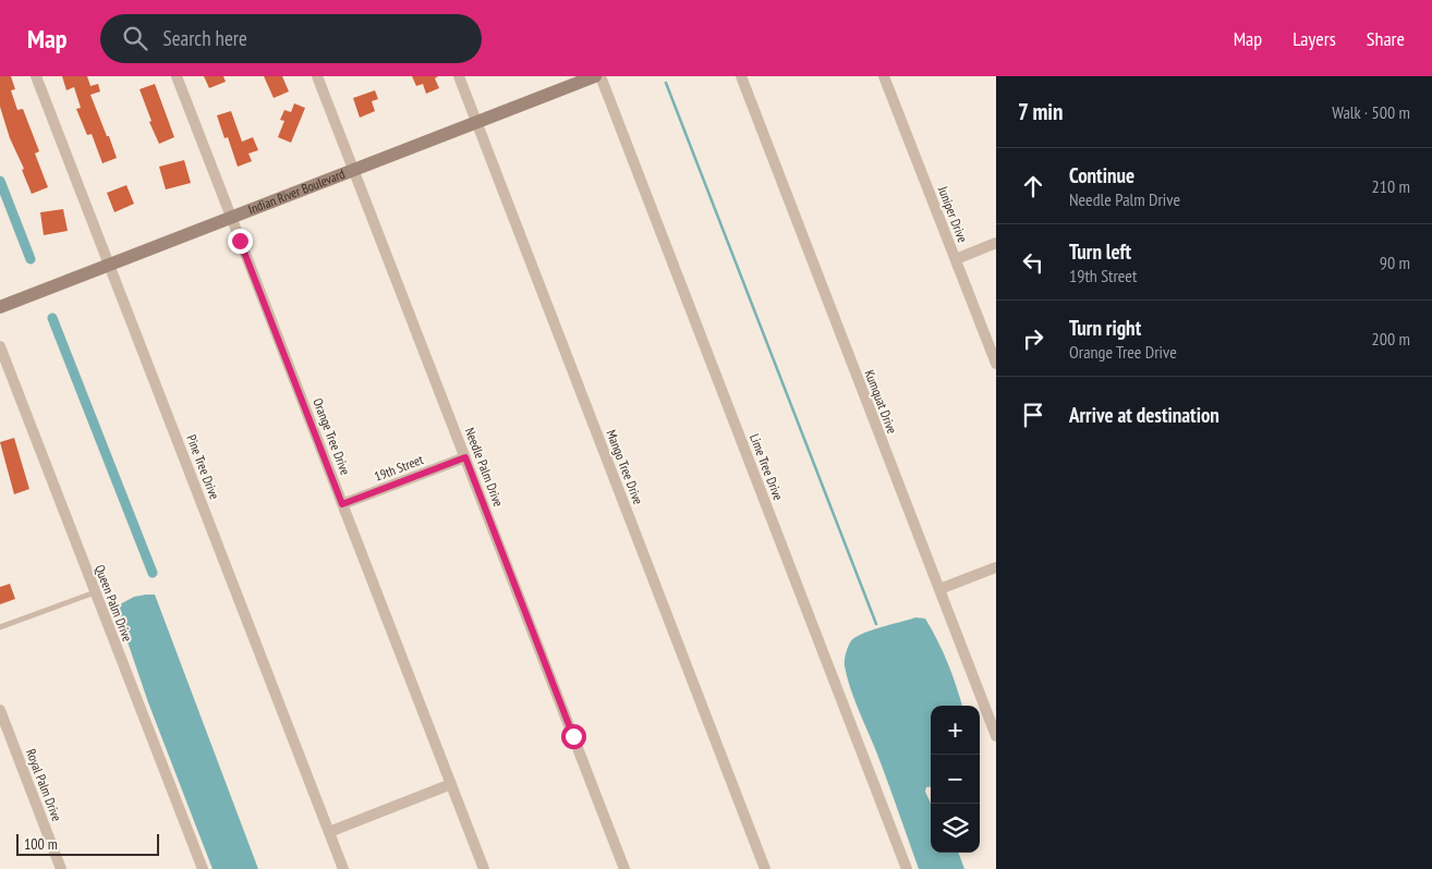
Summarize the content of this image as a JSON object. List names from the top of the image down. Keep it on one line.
{"streets":{"main road":["Indian River Boulevard"],"street":["Juniper Drive","Kumquat Drive","Orange Tree Drive","Pine Tree Drive","Needle Palm Drive","Mango Tree Drive","Lime Tree Drive","19th Street","Queen Palm Drive","Royal Palm Drive"]},"crossings":[["Indian River Boulevard","Orange Tree Drive"],["Indian River Boulevard","Pine Tree Drive"],["Indian River Boulevard","Needle Palm Drive"],["Indian River Boulevard","Mango Tree Drive"],["Orange Tree Drive","19th Street"],["Needle Palm Drive","19th Street"]],"scale_bar":"100 m","page":{"header":"Map","search":"Search here","nav":["Map","Layers","Share"],"heading":["7 min","Walk · 500 m"],"list":[["Continue","Needle Palm Drive","210 m"],["Turn left","19th Street","90 m"],["Turn right","Orange Tree Drive","200 m"],"Arrive at destination"],"map_buttons":["+","−"],"scale":"100 m"}}
